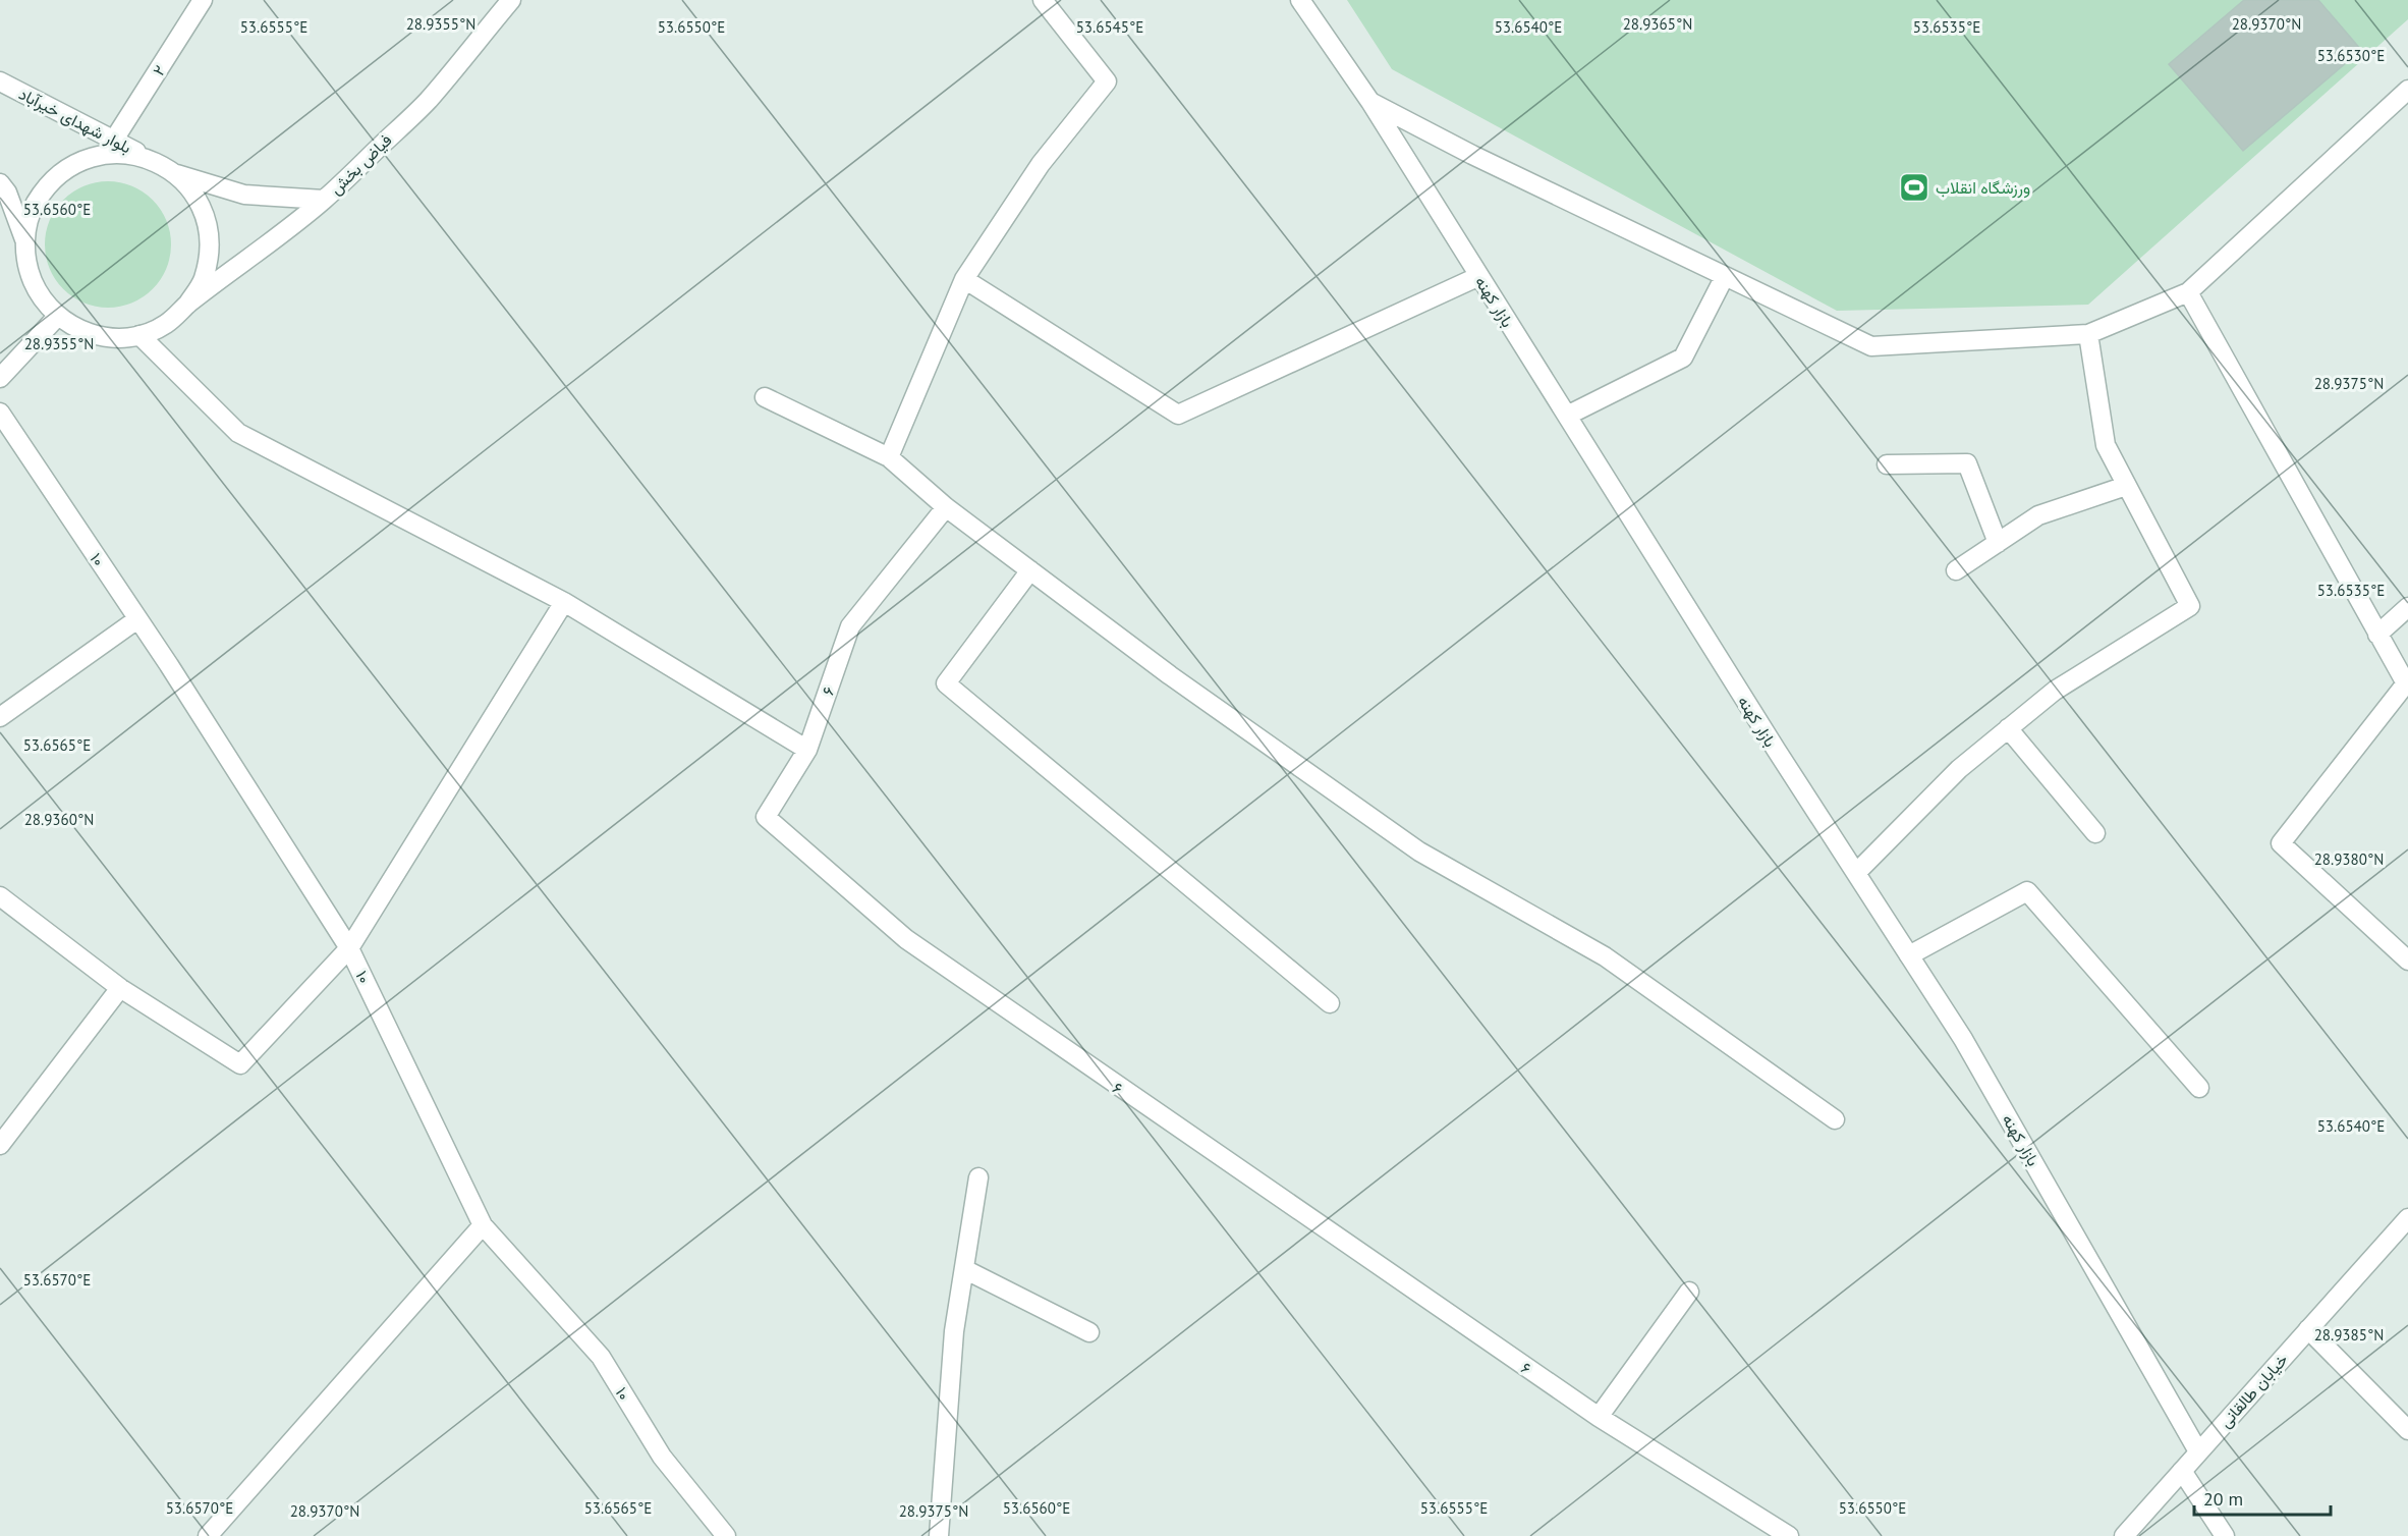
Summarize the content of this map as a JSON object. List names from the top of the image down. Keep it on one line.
{"streets":{"street":["۲","بلوار شهدای خیرآباد","فیاض بخش","بازار کهنه","۱۰","۶","خیابان طالقانی"]},"crossings":[["۲","بلوار شهدای خیرآباد"],["۲","فیاض بخش"],["بلوار شهدای خیرآباد","فیاض بخش"],["بازار کهنه","خیابان طالقانی"]],"places":{"sports":["ورزشگاه انقلاب"]},"scale_bar":"20 m","coordinates":["28.9355°N","28.9365°N","28.9370°N","53.6555°E","53.6550°E","53.6545°E","53.6540°E","53.6535°E","53.6530°E","53.6560°E","28.9375°N","53.6565°E","28.9360°N","28.9380°N","53.6570°E","28.9385°N"]}
